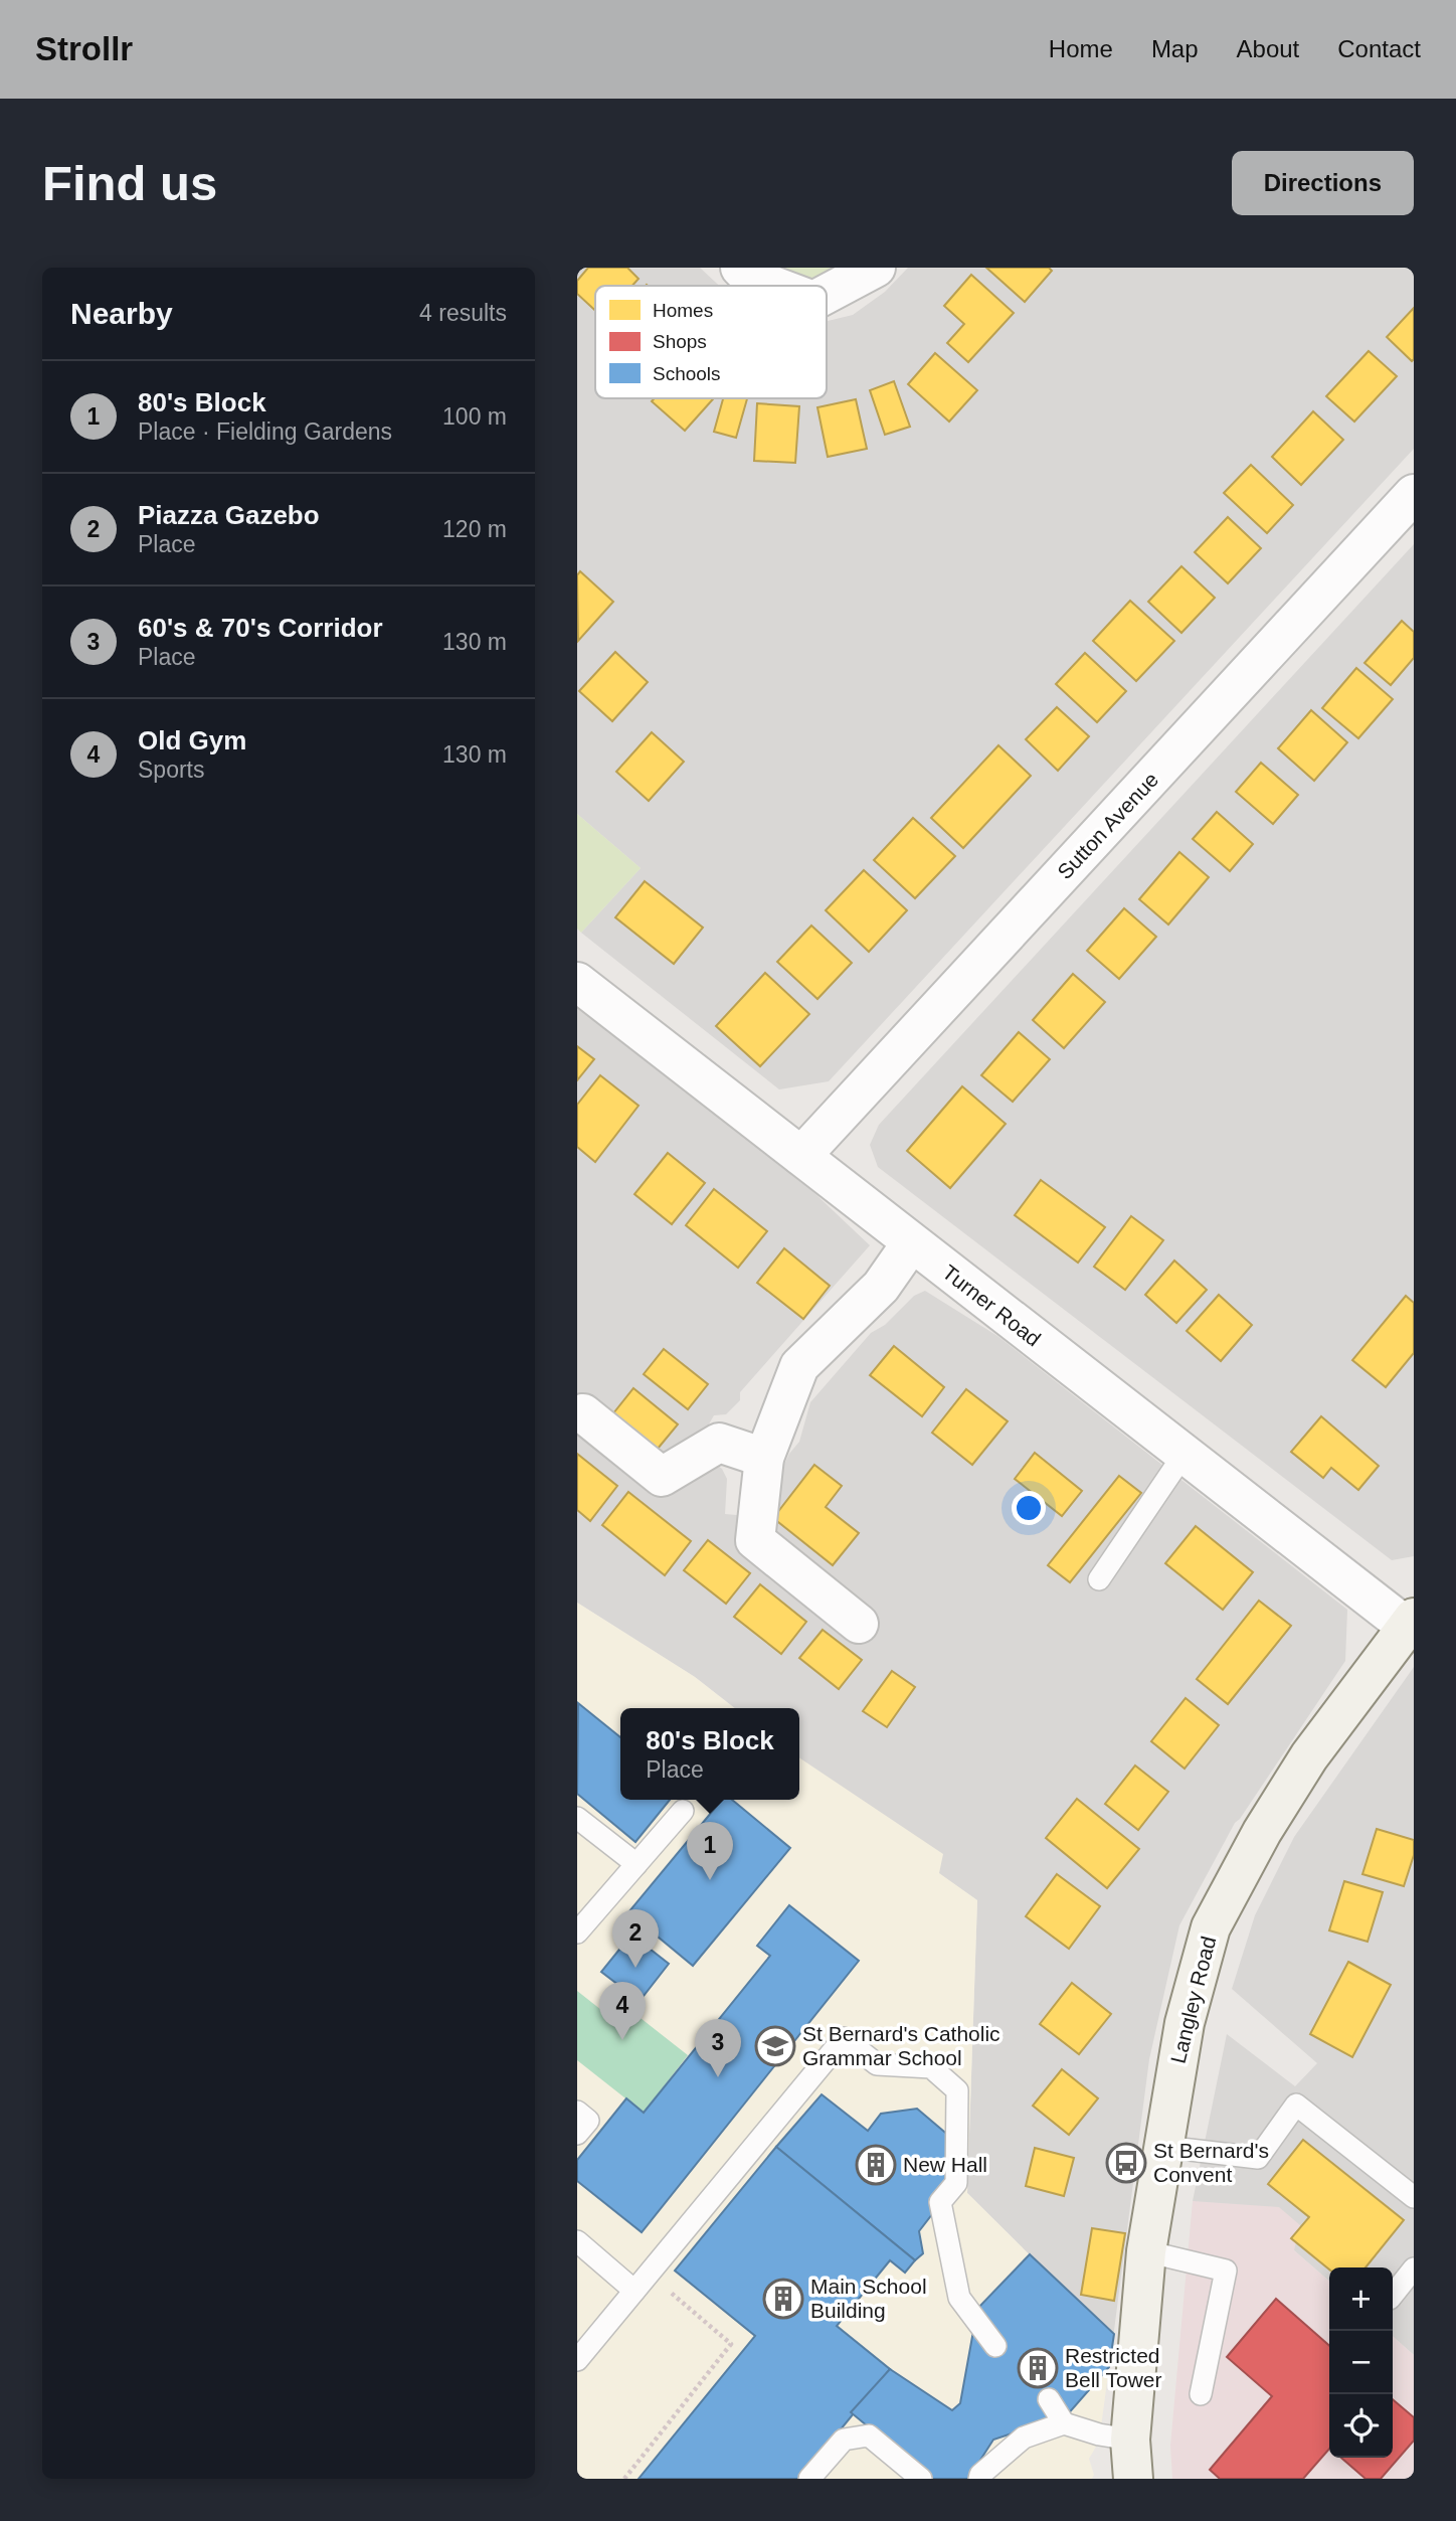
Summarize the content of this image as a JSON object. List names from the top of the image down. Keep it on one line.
{"streets":{"street":["Sutton Avenue","Turner Road","Langley Road"]},"crossings":[["Sutton Avenue","Turner Road"],["Turner Road","Langley Road"]],"places":{"school or university":["St Bernard's Catholic Grammar School"],"bus stop":["St Bernard's Convent"],"building":["New Hall","Main School Building","Restricted Bell Tower"]},"legend":["Homes","Shops","Schools"],"page":{"header":"Strollr","nav":["Home","Map","About","Contact"],"buttons":"Directions","title":"Find us","heading":["Nearby","4 results"],"list":[{"mark":"1","name":"80's Block","note":"Place · Fielding Gardens","value":"100 m"},{"mark":"2","name":"Piazza Gazebo","note":"Place","value":"120 m"},{"mark":"3","name":"60's & 70's Corridor","note":"Place","value":"130 m"},{"mark":"4","name":"Old Gym","note":"Sports","value":"130 m"}],"popup":["80's Block","Place"],"pins":["1","2","4","3"],"map_buttons":["+","−"]}}
